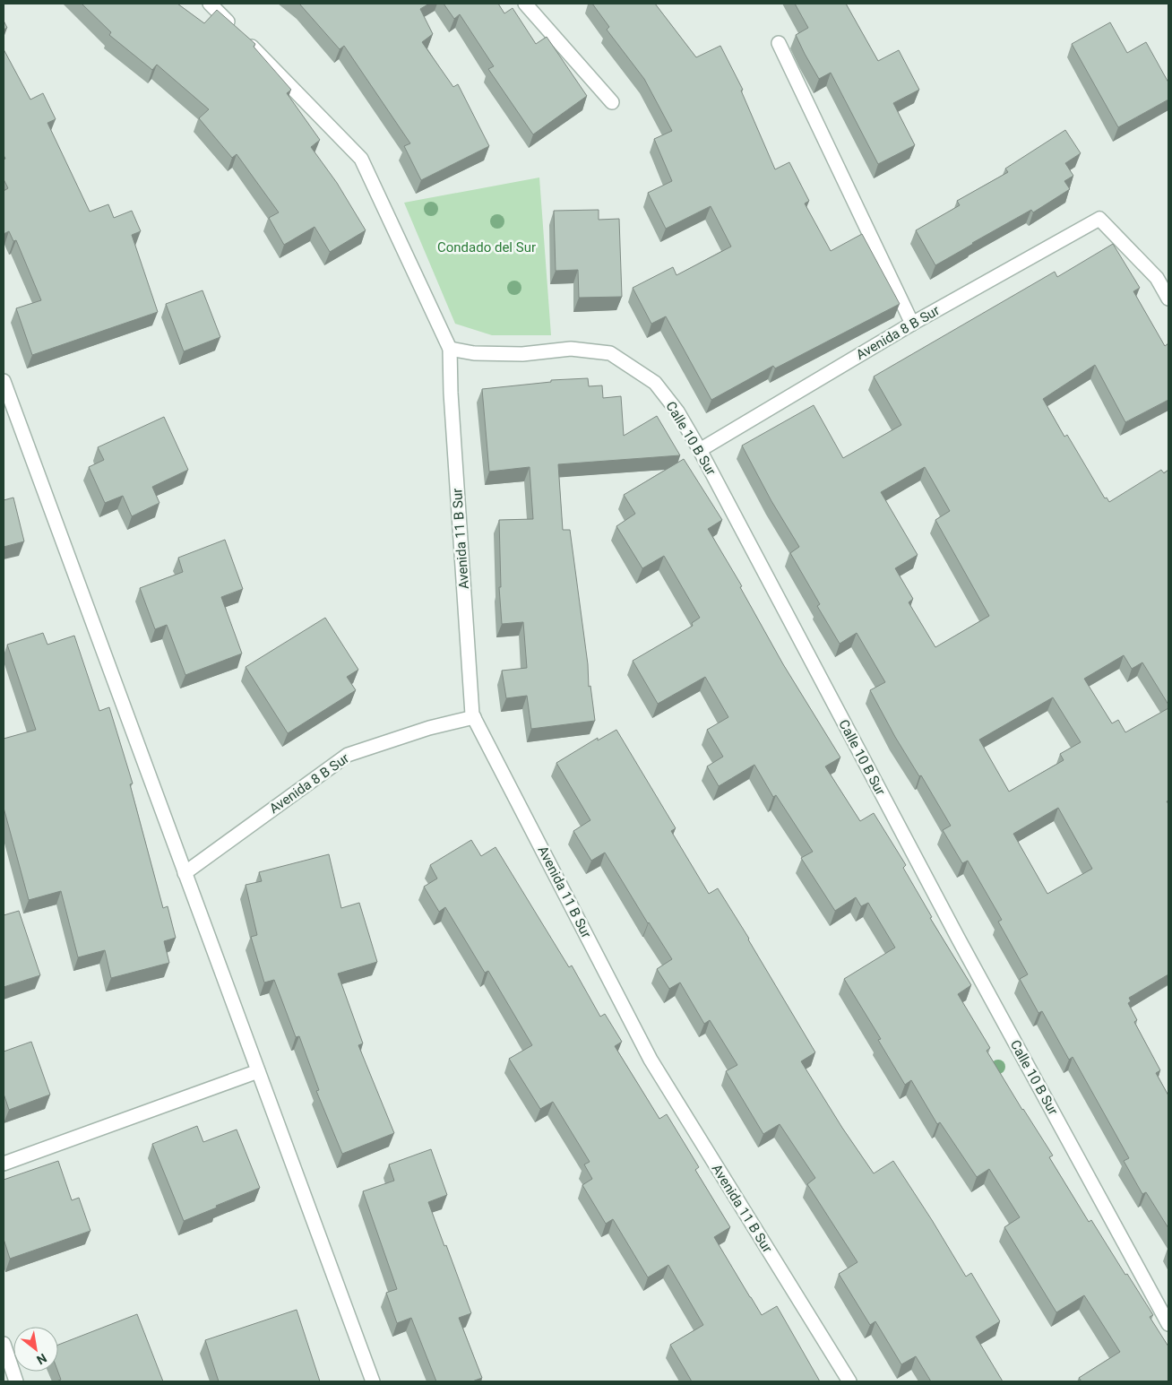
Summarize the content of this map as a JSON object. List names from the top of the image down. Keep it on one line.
{"streets":{"street":["Avenida 8 B Sur","Calle 10 B Sur","Avenida 11 B Sur"]},"crossings":[["Avenida 8 B Sur","Calle 10 B Sur"],["Avenida 8 B Sur","Avenida 11 B Sur"],["Calle 10 B Sur","Avenida 11 B Sur"]],"parks":["Condado del Sur"],"north":"bottom right"}
